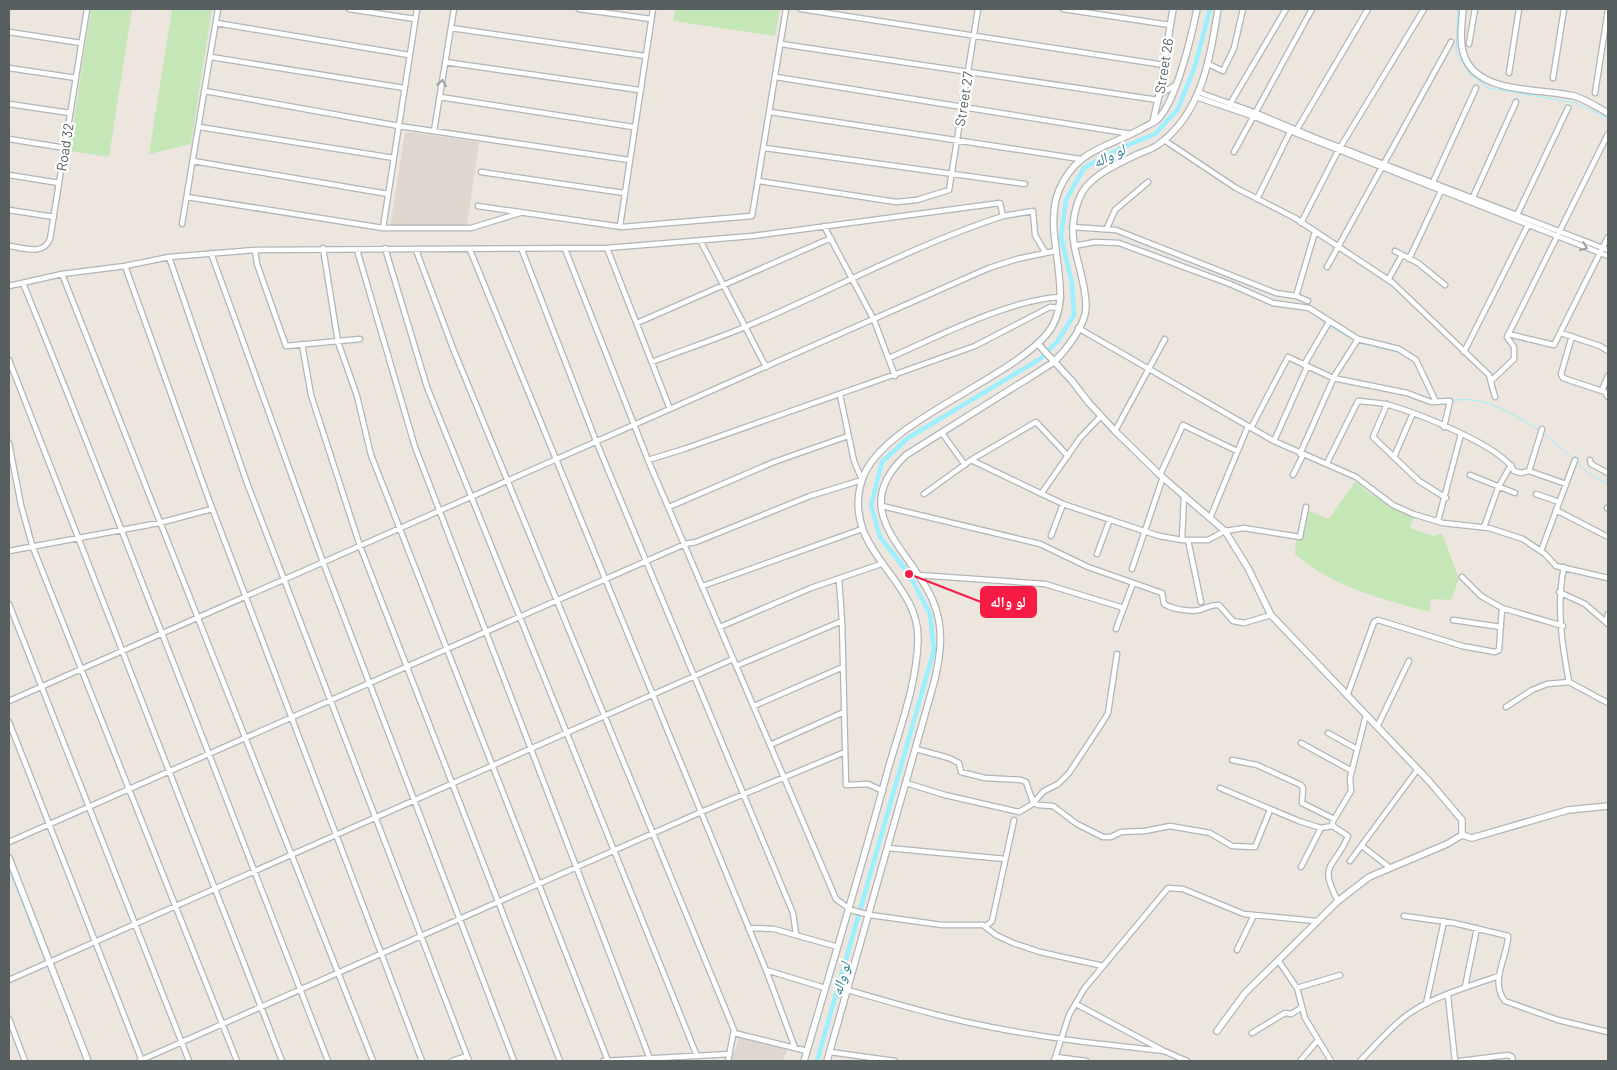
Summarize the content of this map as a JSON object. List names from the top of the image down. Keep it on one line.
{"streets":{"street":["Street 26","Street 27","Road 32"]},"water":["لو واله"],"places":["لو واله"]}
